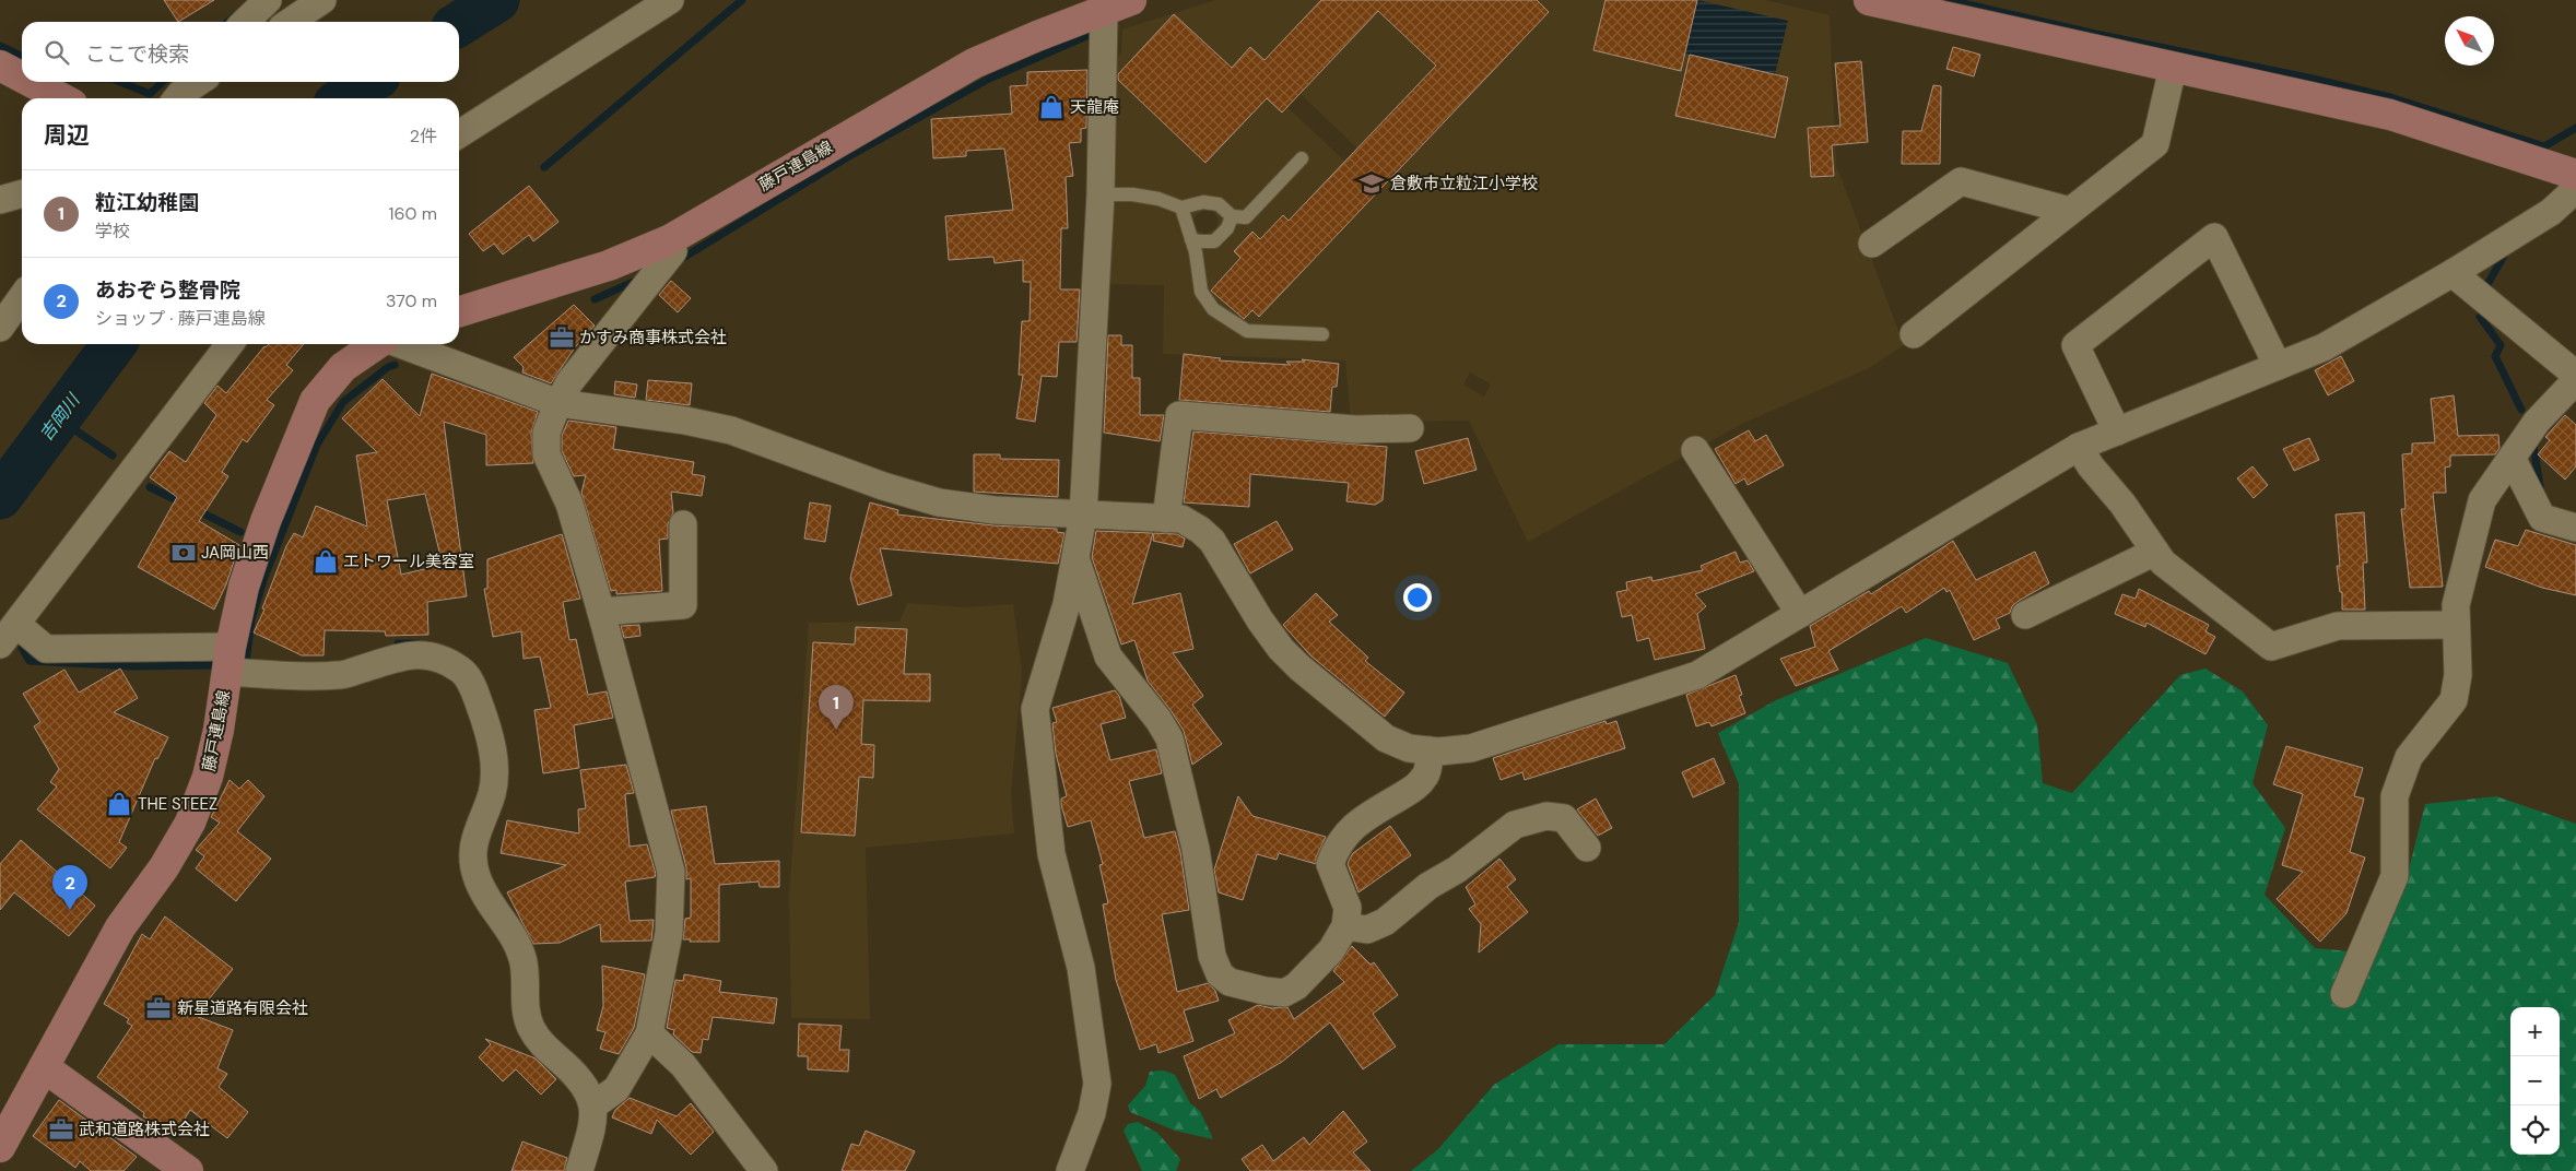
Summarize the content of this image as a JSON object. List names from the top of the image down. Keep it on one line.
{"streets":{"main road":["藤戸連島線"]},"water":["吉岡川"],"places":{"shop":["天龍庵","エトワール美容室","THE STEEZ"],"school or university":["倉敷市立粒江小学校"],"office":["かすみ商事株式会社","新星道路有限会社","武和道路株式会社"],"bank":["JA岡山西"]},"north":"top left","page":{"search":"ここで検索","heading":["周辺","2件"],"list":[{"mark":"1","name":"粒江幼稚園","note":"学校","value":"160 m"},{"mark":"2","name":"あおぞら整骨院","note":"ショップ · 藤戸連島線","value":"370 m"}],"pins":["1","2"],"map_buttons":["+","−"]}}
